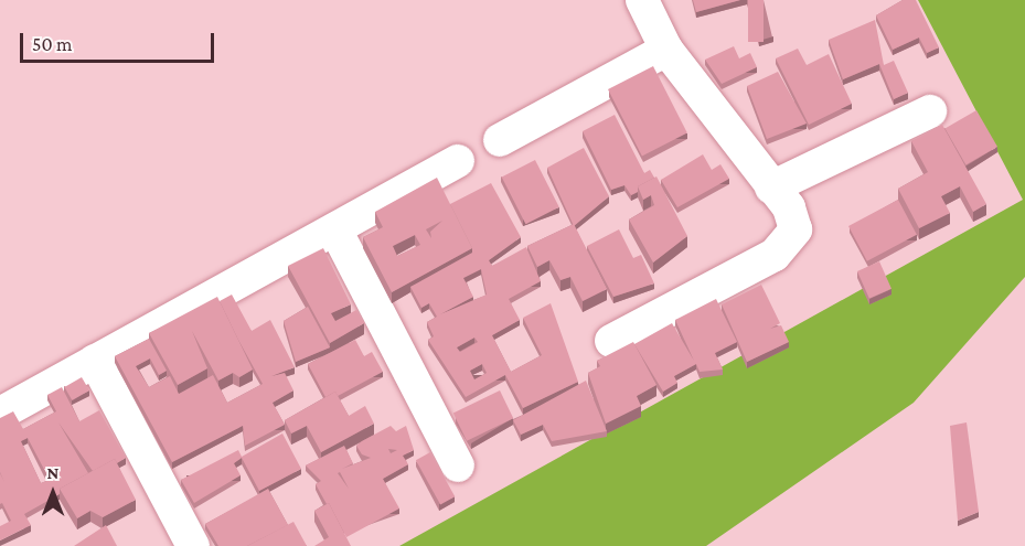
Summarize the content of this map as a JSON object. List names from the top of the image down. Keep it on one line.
{"scale_bar":"50 m","north":"top"}
